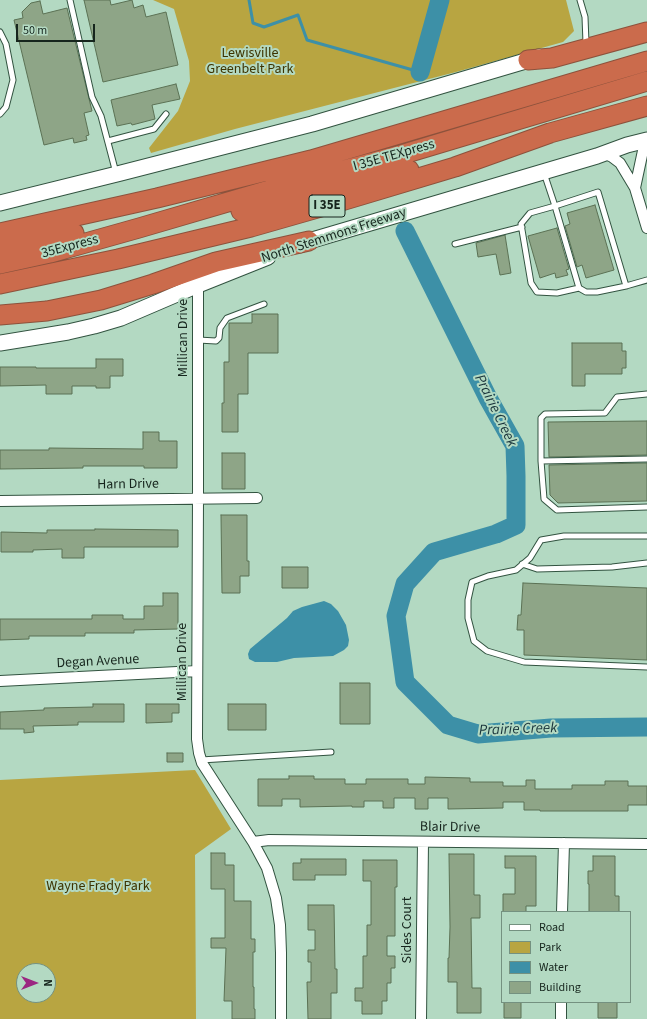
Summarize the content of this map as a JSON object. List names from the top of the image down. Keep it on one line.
{"streets":{"highway":["I 35E TEXpress","I 35E","North Stemmons Freeway","35Express"],"street":["Millican Drive","Harn Drive","Degan Avenue","Blair Drive","Sides Court"]},"crossings":[["I 35E TEXpress","35Express"],["North Stemmons Freeway","Millican Drive"],["Millican Drive","Harn Drive"],["Millican Drive","Degan Avenue"],["Millican Drive","Blair Drive"],["Blair Drive","Sides Court"]],"water":["Prairie Creek"],"parks":["Lewisville Greenbelt Park","Wayne Frady Park"],"legend":["Road","Park","Water","Building"],"scale_bar":"50 m","north":"right"}
